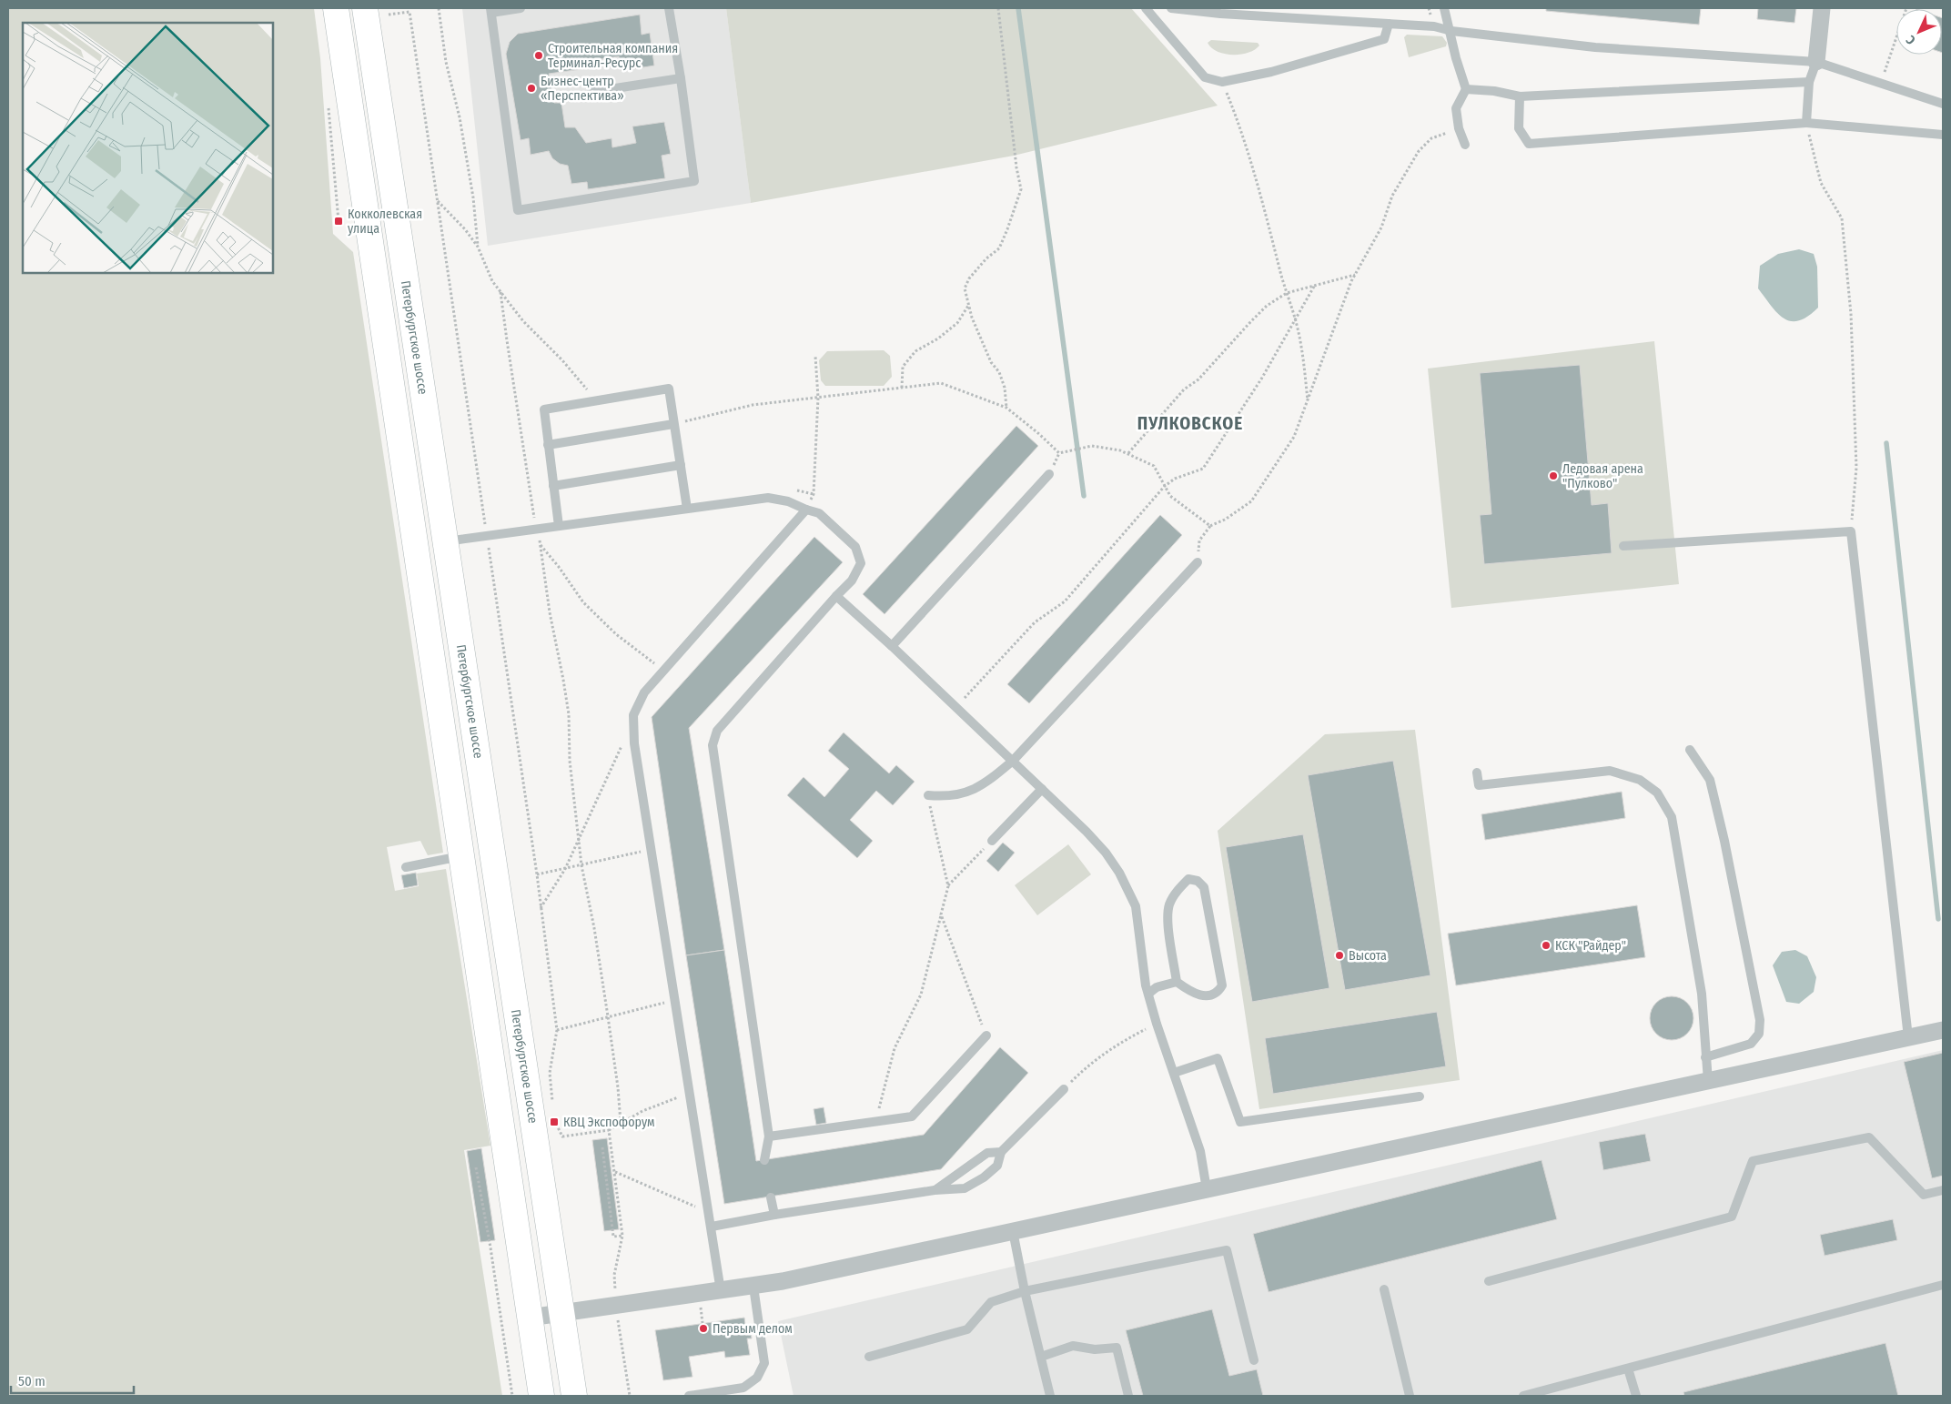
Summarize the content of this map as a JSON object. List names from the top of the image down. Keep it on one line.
{"streets":{"main road":["Петербургское шоссе"]},"districts":["ПУЛКОВСКОЕ"],"places":{"other":["Строительная компания Терминал-Ресурс","Бизнес-центр «Перспектива»","Ледовая арена \"Пулково\"","КСК \"Райдер\"","Высота","Первым делом"],"transit":["Кокколевская улица","КВЦ Экспофорум"]},"scale_bar":"50 m","north":"bottom left"}
